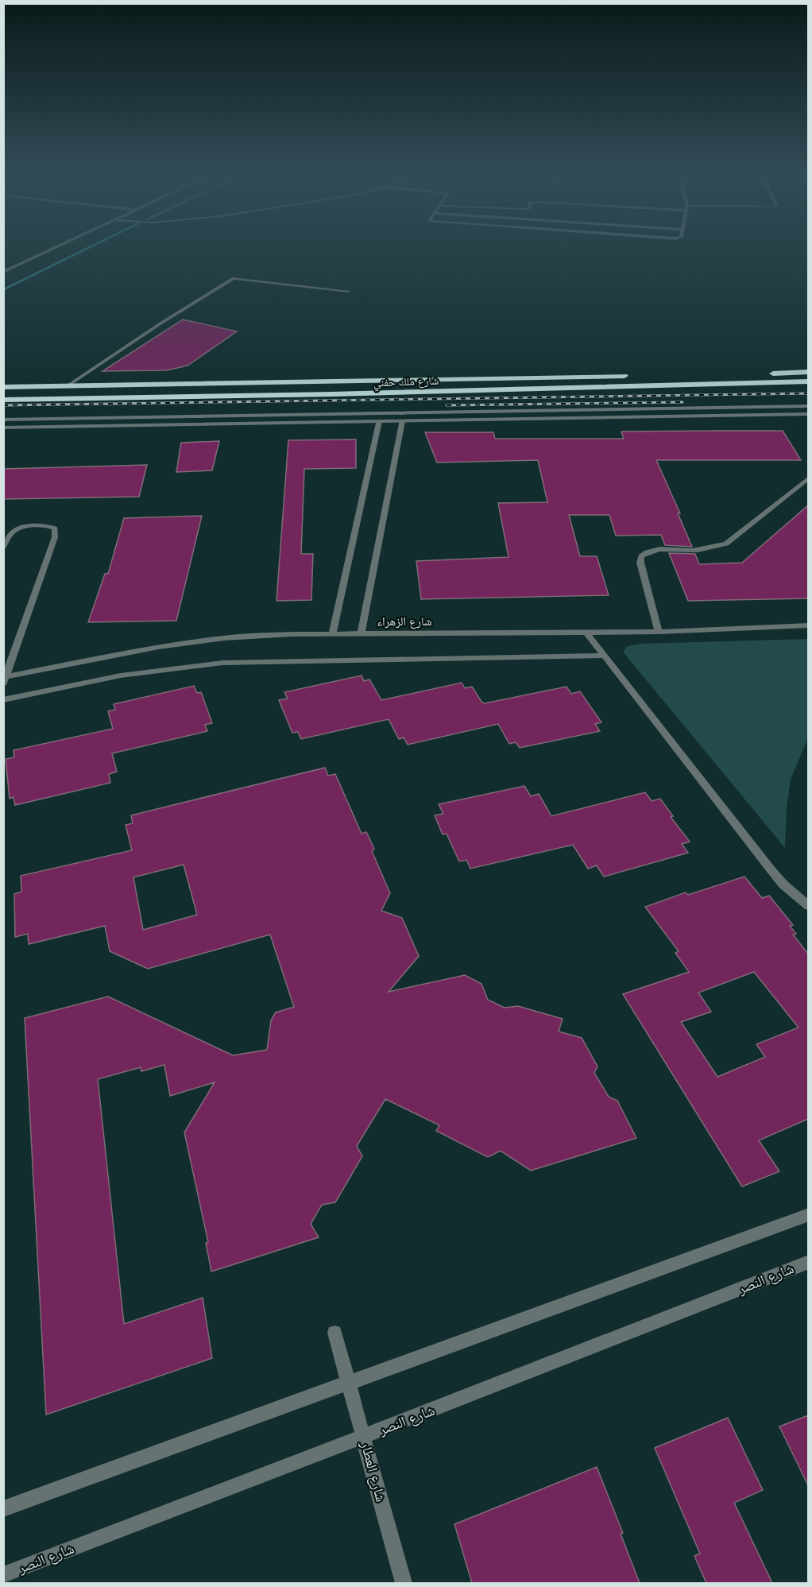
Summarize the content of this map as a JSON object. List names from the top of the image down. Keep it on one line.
{"streets":{"highway":["شارع ملك حفني"],"street":["شارع الزهراء","شارع النصر","شارع العطار"]},"crossings":[["شارع النصر","شارع العطار"]]}
